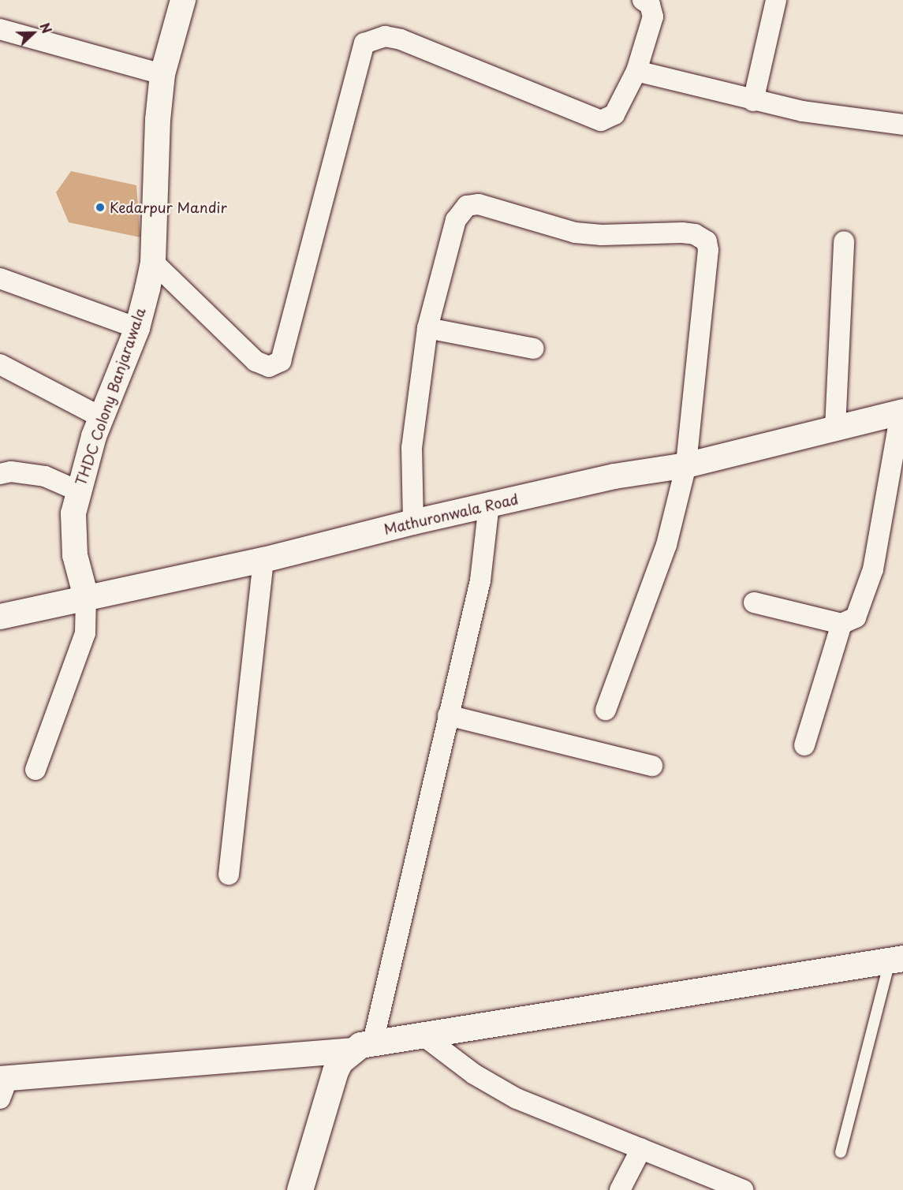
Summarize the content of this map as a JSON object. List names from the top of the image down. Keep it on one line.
{"streets":{"street":["THDC Colony Banjarawala","Mathuronwala Road"]},"crossings":[["THDC Colony Banjarawala","Mathuronwala Road"]],"places":["Kedarpur Mandir"],"north":"right"}
